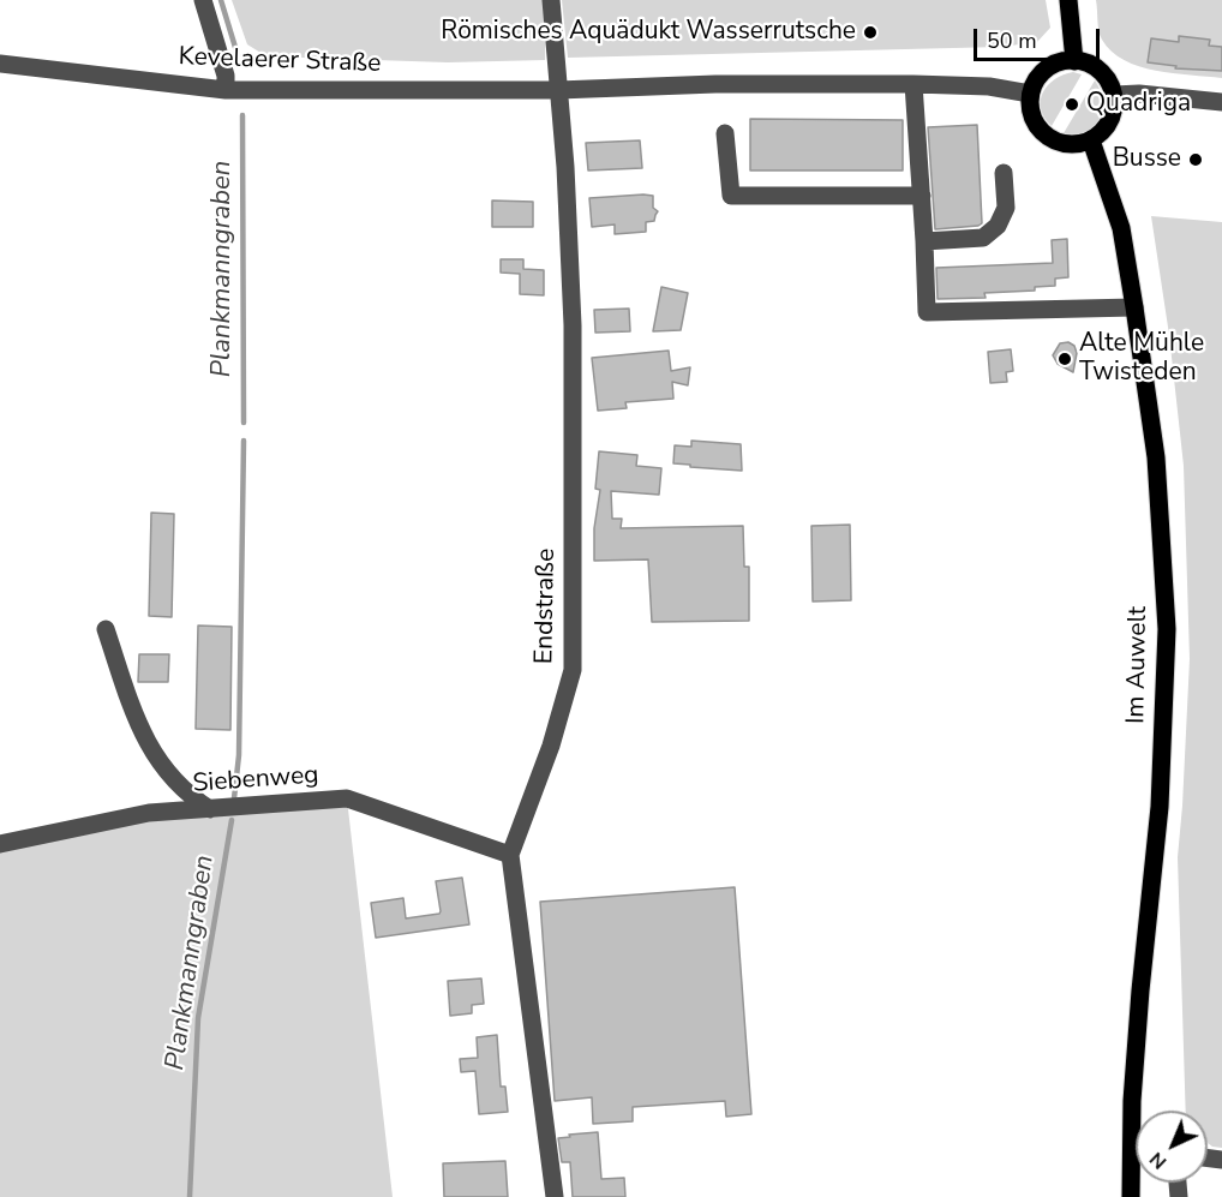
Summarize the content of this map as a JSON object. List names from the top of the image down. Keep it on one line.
{"streets":{"main road":["Im Auwelt"],"street":["Kevelaerer Straße","Endstraße","Siebenweg"]},"crossings":[["Kevelaerer Straße","Endstraße"],["Kevelaerer Straße","Im Auwelt"],["Endstraße","Siebenweg"]],"water":["Plankmanngraben"],"places":["Römisches Aquädukt Wasserrutsche","Quadriga","Busse","Alte Mühle Twisteden"],"scale_bar":"50 m","north":"bottom left"}
